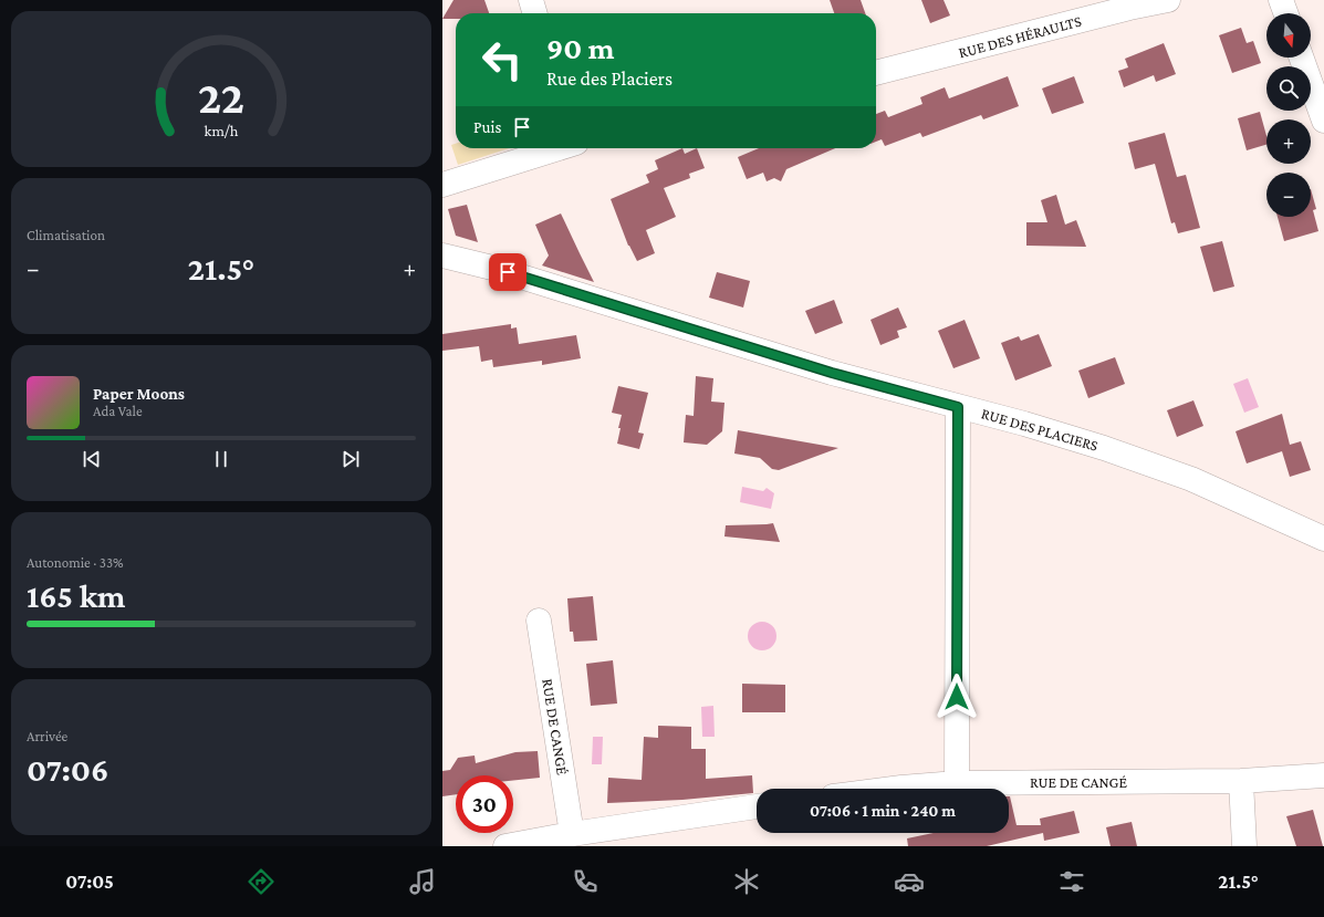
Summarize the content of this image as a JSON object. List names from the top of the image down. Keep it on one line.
{"streets":{"street":["RUE DES HÉRAULTS","RUE DES PLACIERS","RUE DE CANGÉ"]},"north":"bottom","page":{"map_buttons":["+","−"],"turn":["90 m","Rue des Placiers"],"then":"Puis","tile":["Climatisation",["Autonomie · 33%","165 km"],["Arrivée","07:06"]],"heat":["−","21.5°","+"],"song":["Paper Moons","Ada Vale"],"limit":"30","trip":"07:06 · 1 min · 240 m","tabs":["07:05","21.5°"],"gauge":["22","km/h"]}}
